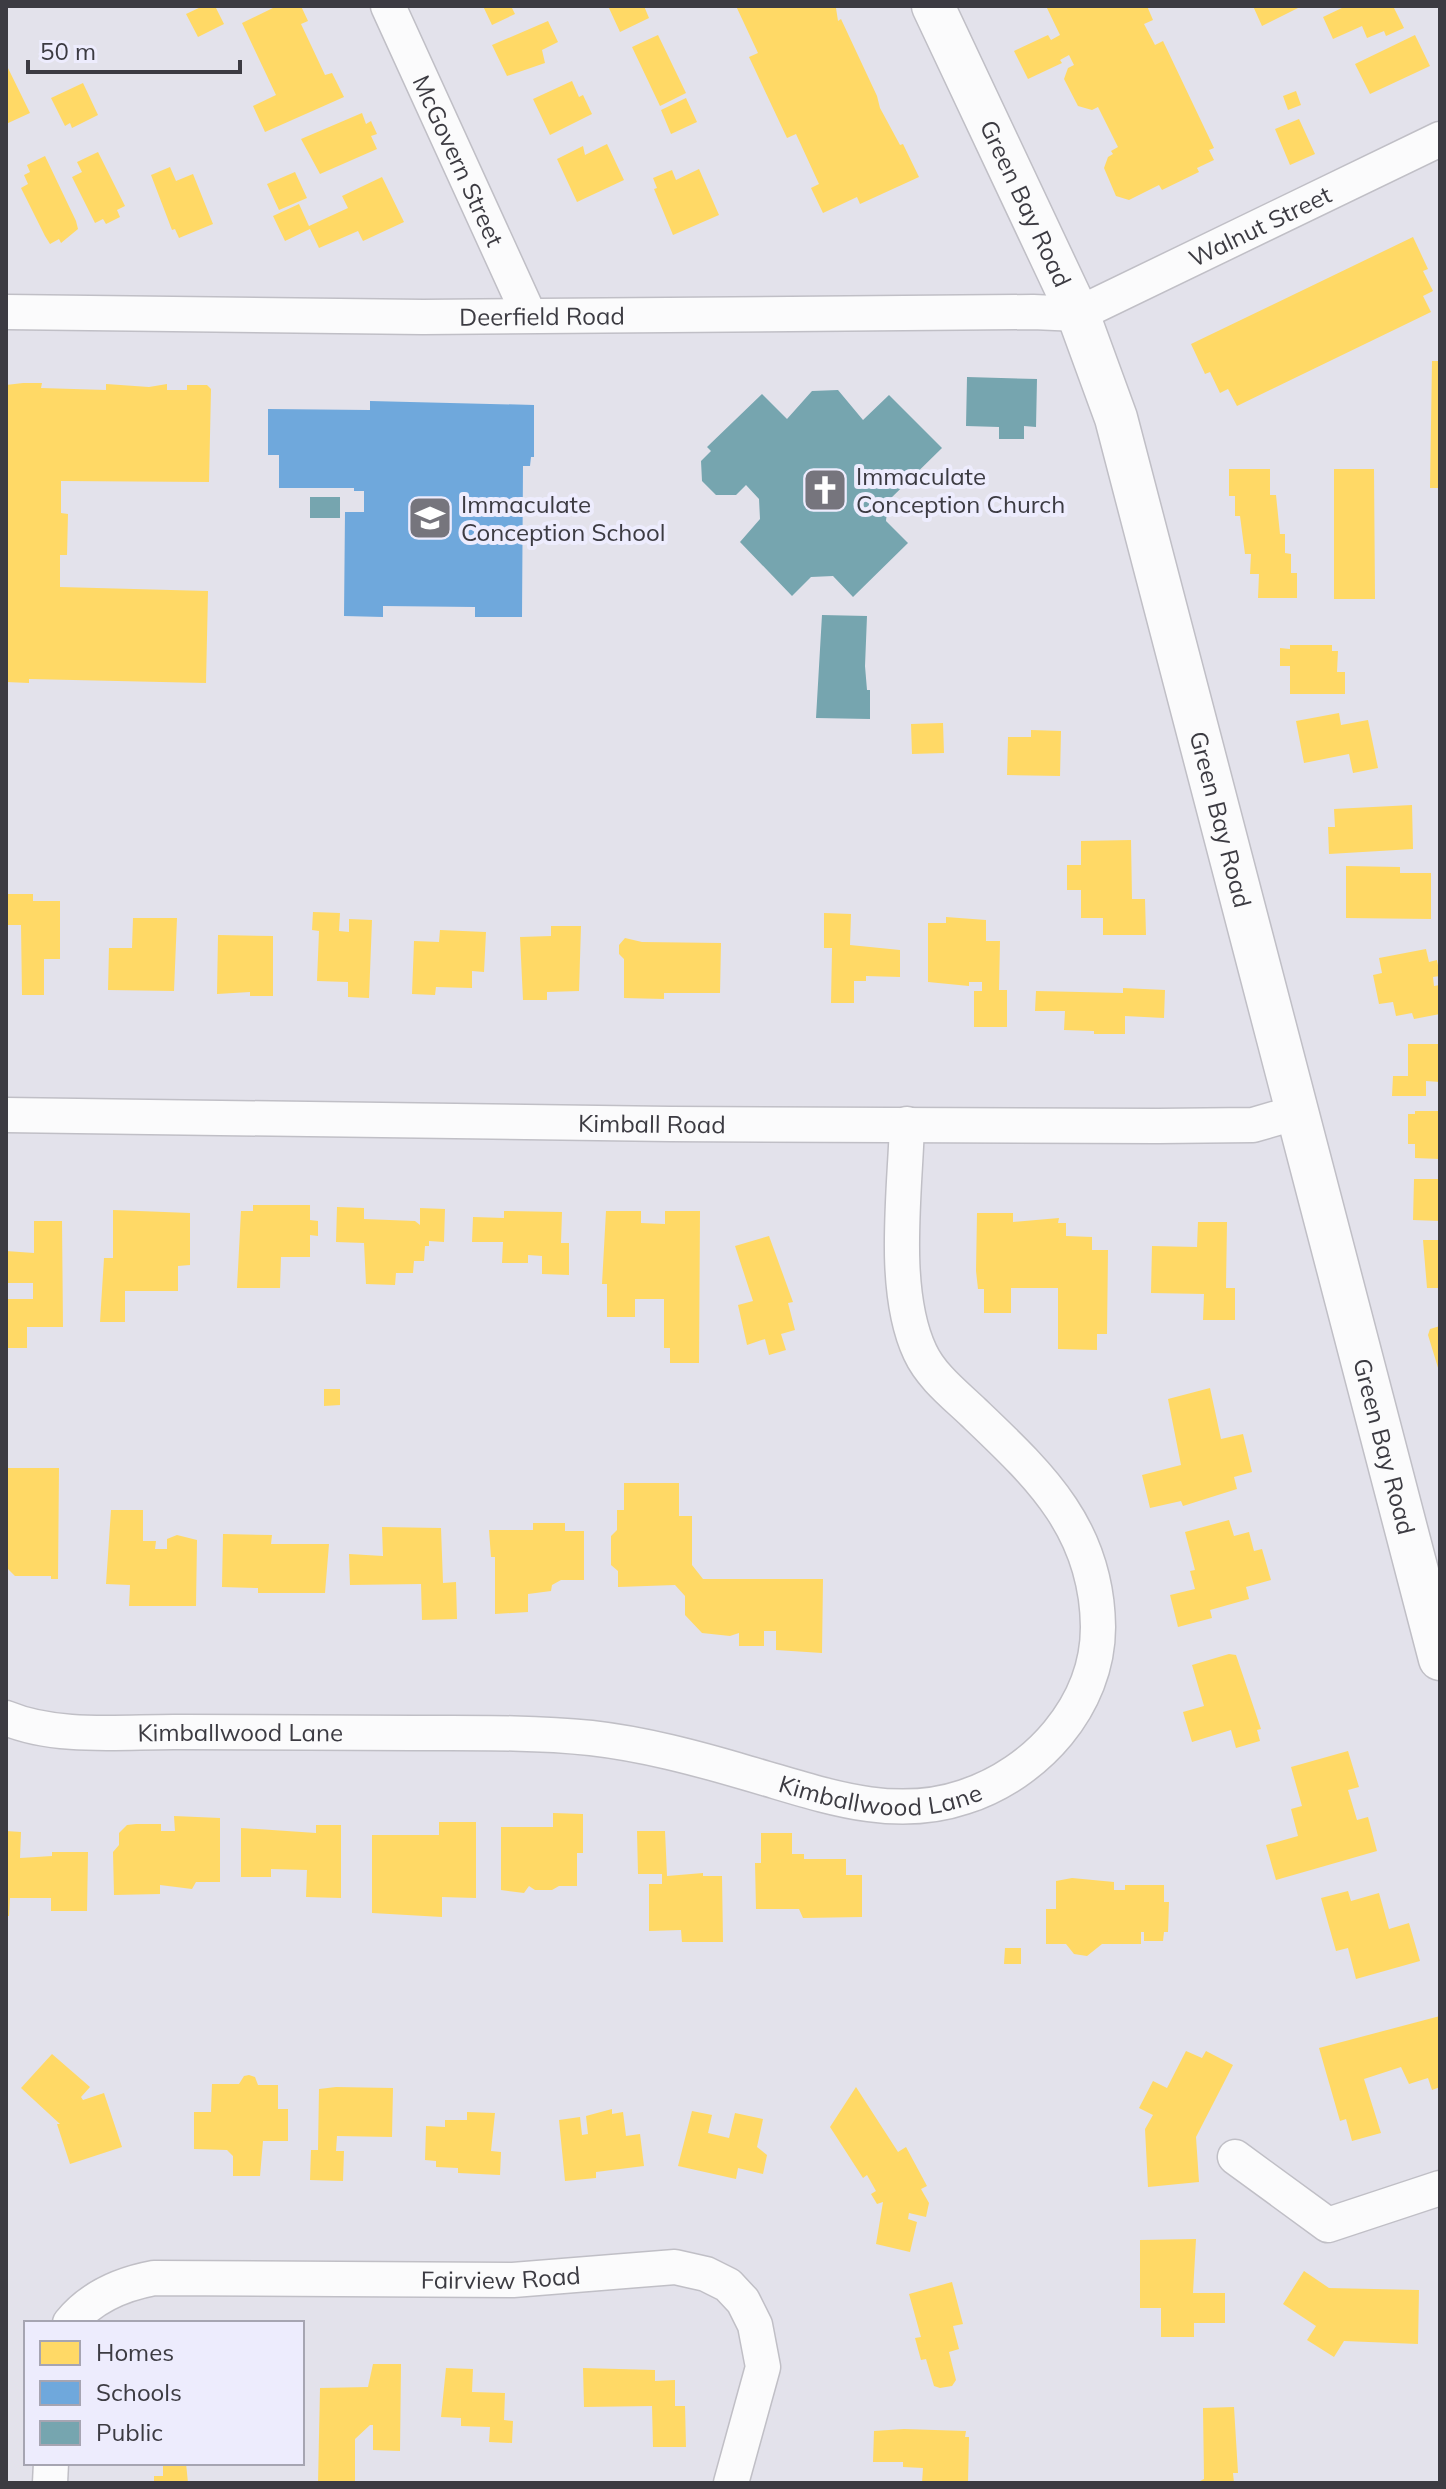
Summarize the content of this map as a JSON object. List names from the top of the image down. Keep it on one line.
{"streets":{"main road":["Green Bay Road"],"street":["McGovern Street","Walnut Street","Deerfield Road","Kimball Road","Kimballwood Lane","Fairview Road"]},"crossings":[["McGovern Street","Deerfield Road"],["Green Bay Road","Walnut Street"],["Green Bay Road","Deerfield Road"],["Green Bay Road","Kimball Road"],["Walnut Street","Deerfield Road"],["Kimball Road","Kimballwood Lane"]],"places":{"church":["Immaculate Conception Church"],"school or university":["Immaculate Conception School"]},"legend":["Homes","Schools","Public"],"scale_bar":"50 m"}
